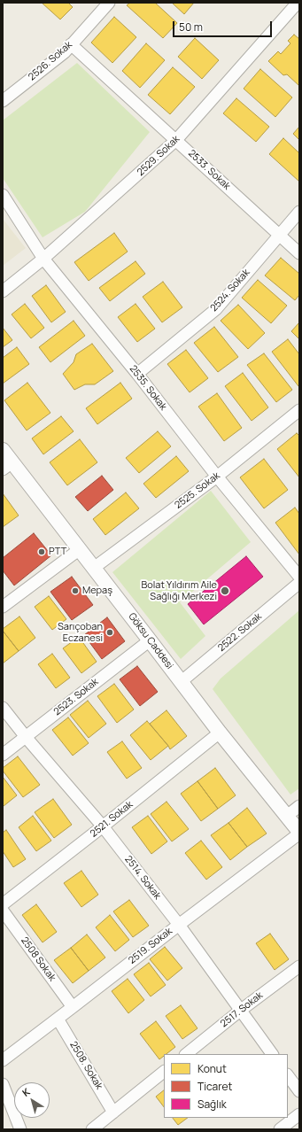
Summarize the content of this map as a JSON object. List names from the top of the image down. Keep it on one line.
{"streets":{"street":["2526. Sokak","2529. Sokak","2533. Sokak","2524. Sokak","2535. Sokak","2525. Sokak","2522. Sokak","Göksu Caddesi","2523. Sokak","2521. Sokak","2514. Sokak","2519. Sokak","2508 Sokak","2517. Sokak","2508. Sokak"]},"crossings":[["2526. Sokak","2533. Sokak"],["2529. Sokak","2533. Sokak"],["2529. Sokak","2535. Sokak"],["2533. Sokak","2524. Sokak"],["2524. Sokak","2535. Sokak"],["2535. Sokak","2525. Sokak"],["2525. Sokak","Göksu Caddesi"],["2522. Sokak","Göksu Caddesi"],["Göksu Caddesi","2523. Sokak"],["Göksu Caddesi","2521. Sokak"],["Göksu Caddesi","2519. Sokak"],["2523. Sokak","2514. Sokak"],["2521. Sokak","2514. Sokak"],["2514. Sokak","2519. Sokak"],["2514. Sokak","2517. Sokak"],["2519. Sokak","2508 Sokak"],["2519. Sokak","2508. Sokak"]],"places":["PTT","Mepaş","Bolat Yıldırım Aile Sağlığı Merkezi","Sarıçoban Eczanesi"],"legend":["Konut","Ticaret","Sağlık"],"scale_bar":"50 m","north":"top left"}
